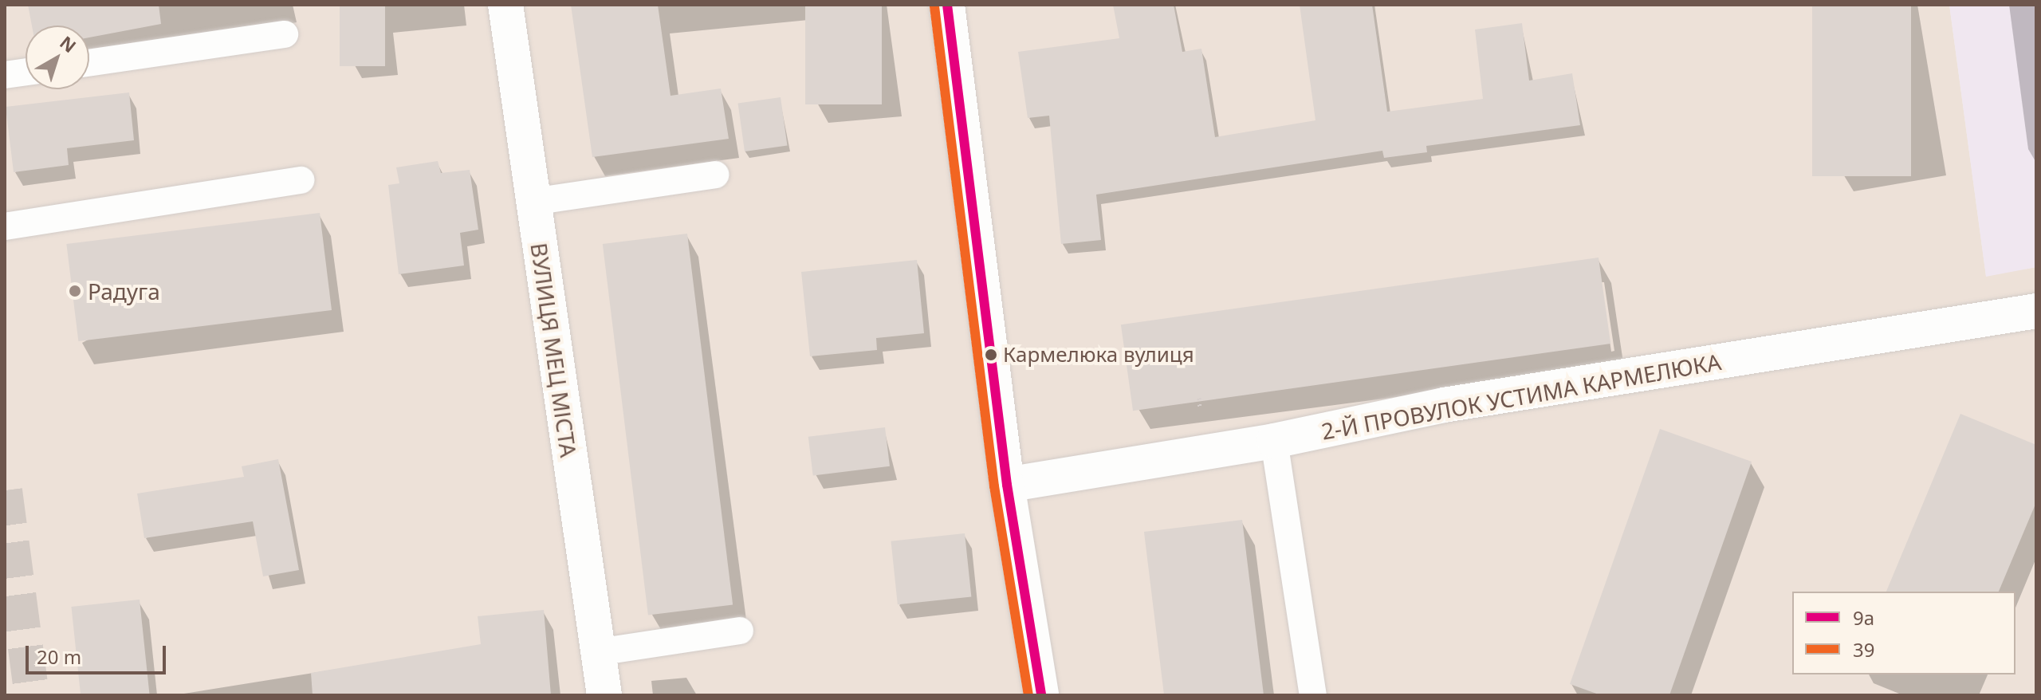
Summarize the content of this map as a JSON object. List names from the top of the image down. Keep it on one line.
{"streets":{"street":["ВУЛИЦЯ МЕЦ МІСТА","2-Й ПРОВУЛОК УСТИМА КАРМЕЛЮКА"]},"places":["Радуга","Кармелюка вулиця"],"lines":["transit line 9а","transit line 39"],"legend":["9а","39"],"scale_bar":"20 m","north":"top right"}
